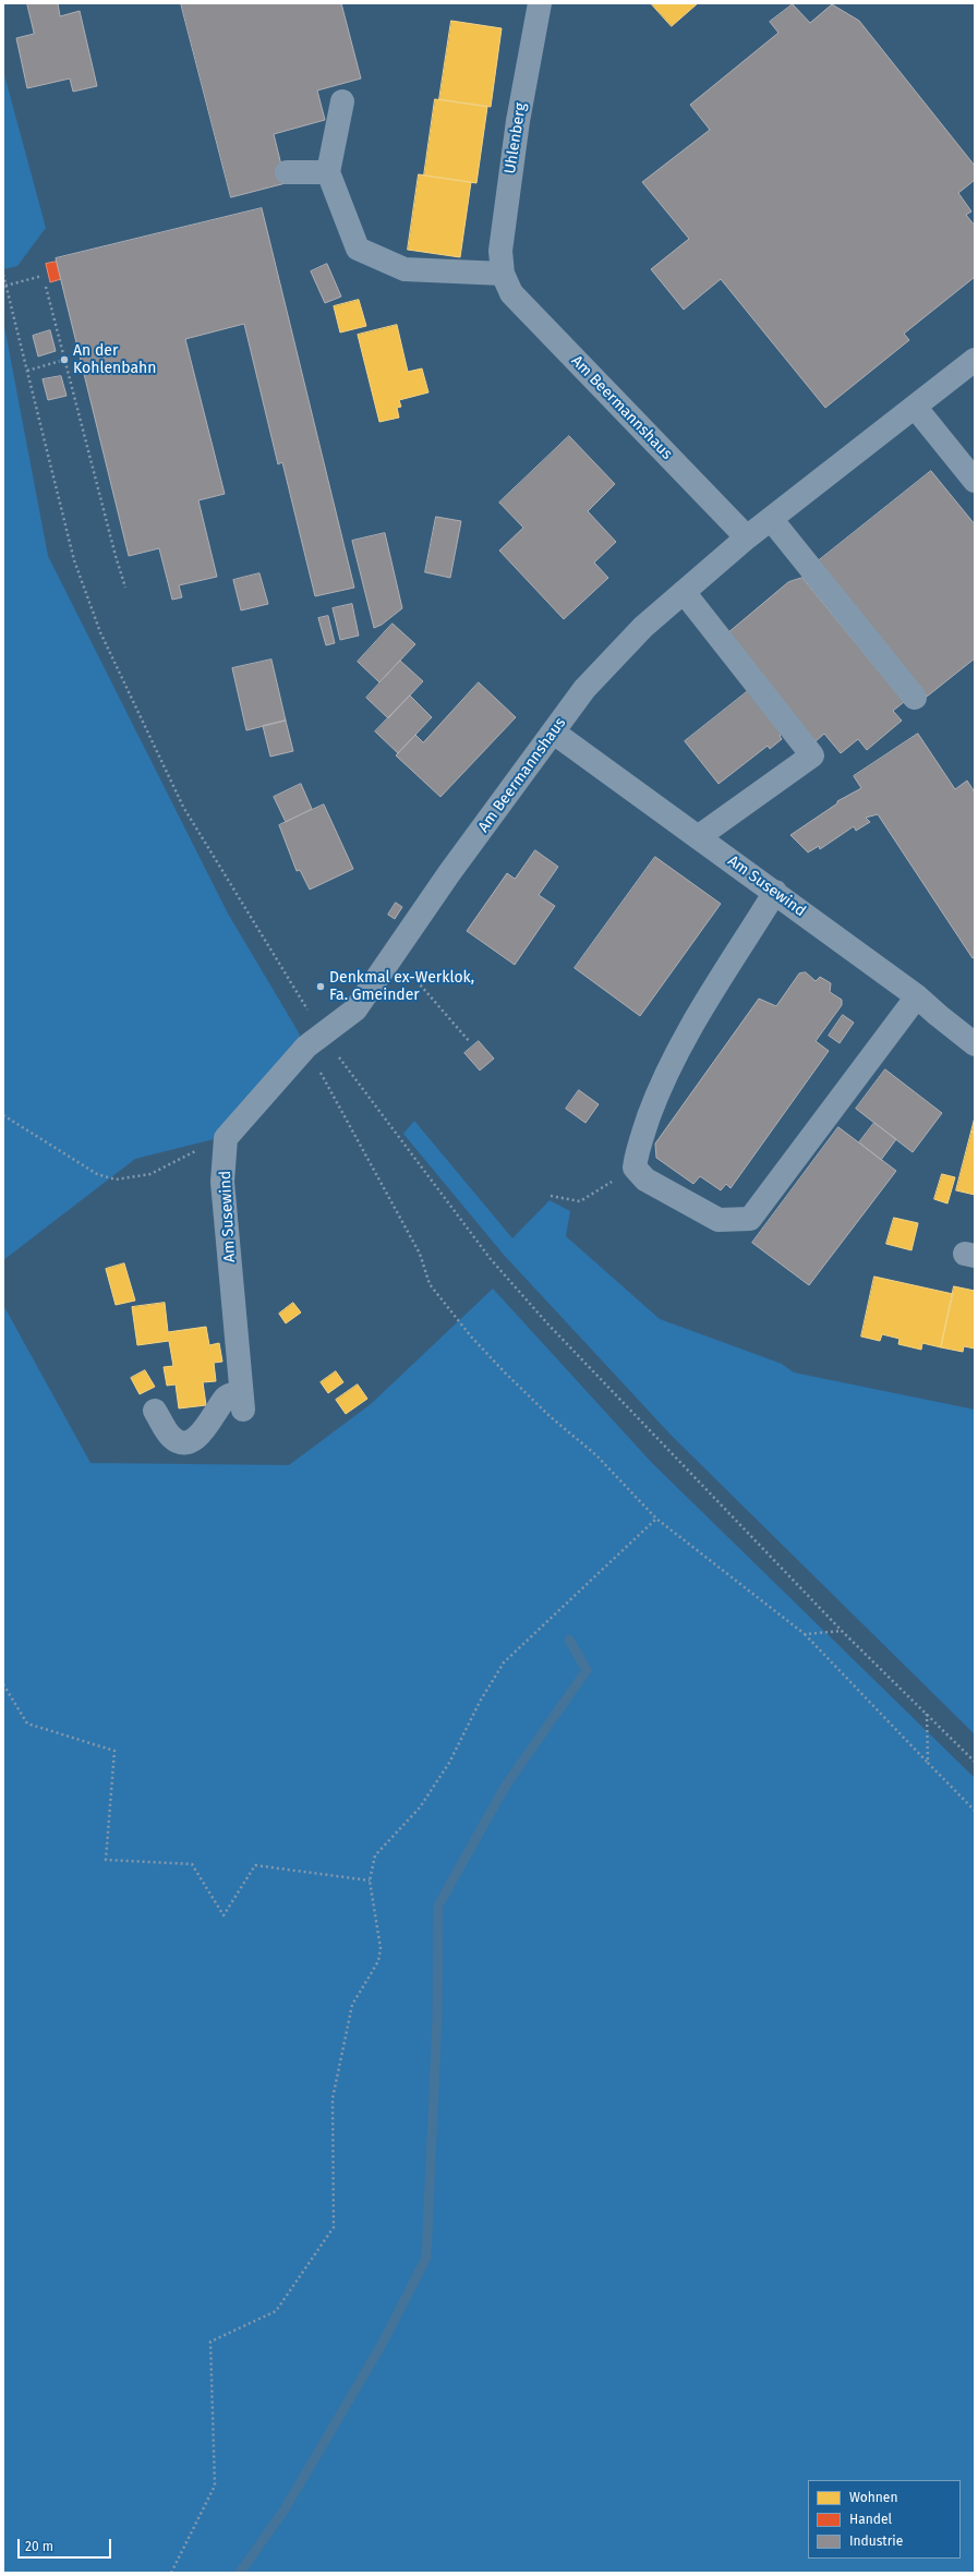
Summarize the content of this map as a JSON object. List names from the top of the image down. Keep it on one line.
{"streets":{"street":["Uhlenberg","Am Beermannshaus","Am Susewind"]},"crossings":[["Uhlenberg","Am Beermannshaus"],["Am Beermannshaus","Am Susewind"]],"places":["An der Kohlenbahn","Denkmal ex-Werklok, Fa. Gmeinder"],"legend":["Wohnen","Handel","Industrie"],"scale_bar":"20 m"}
